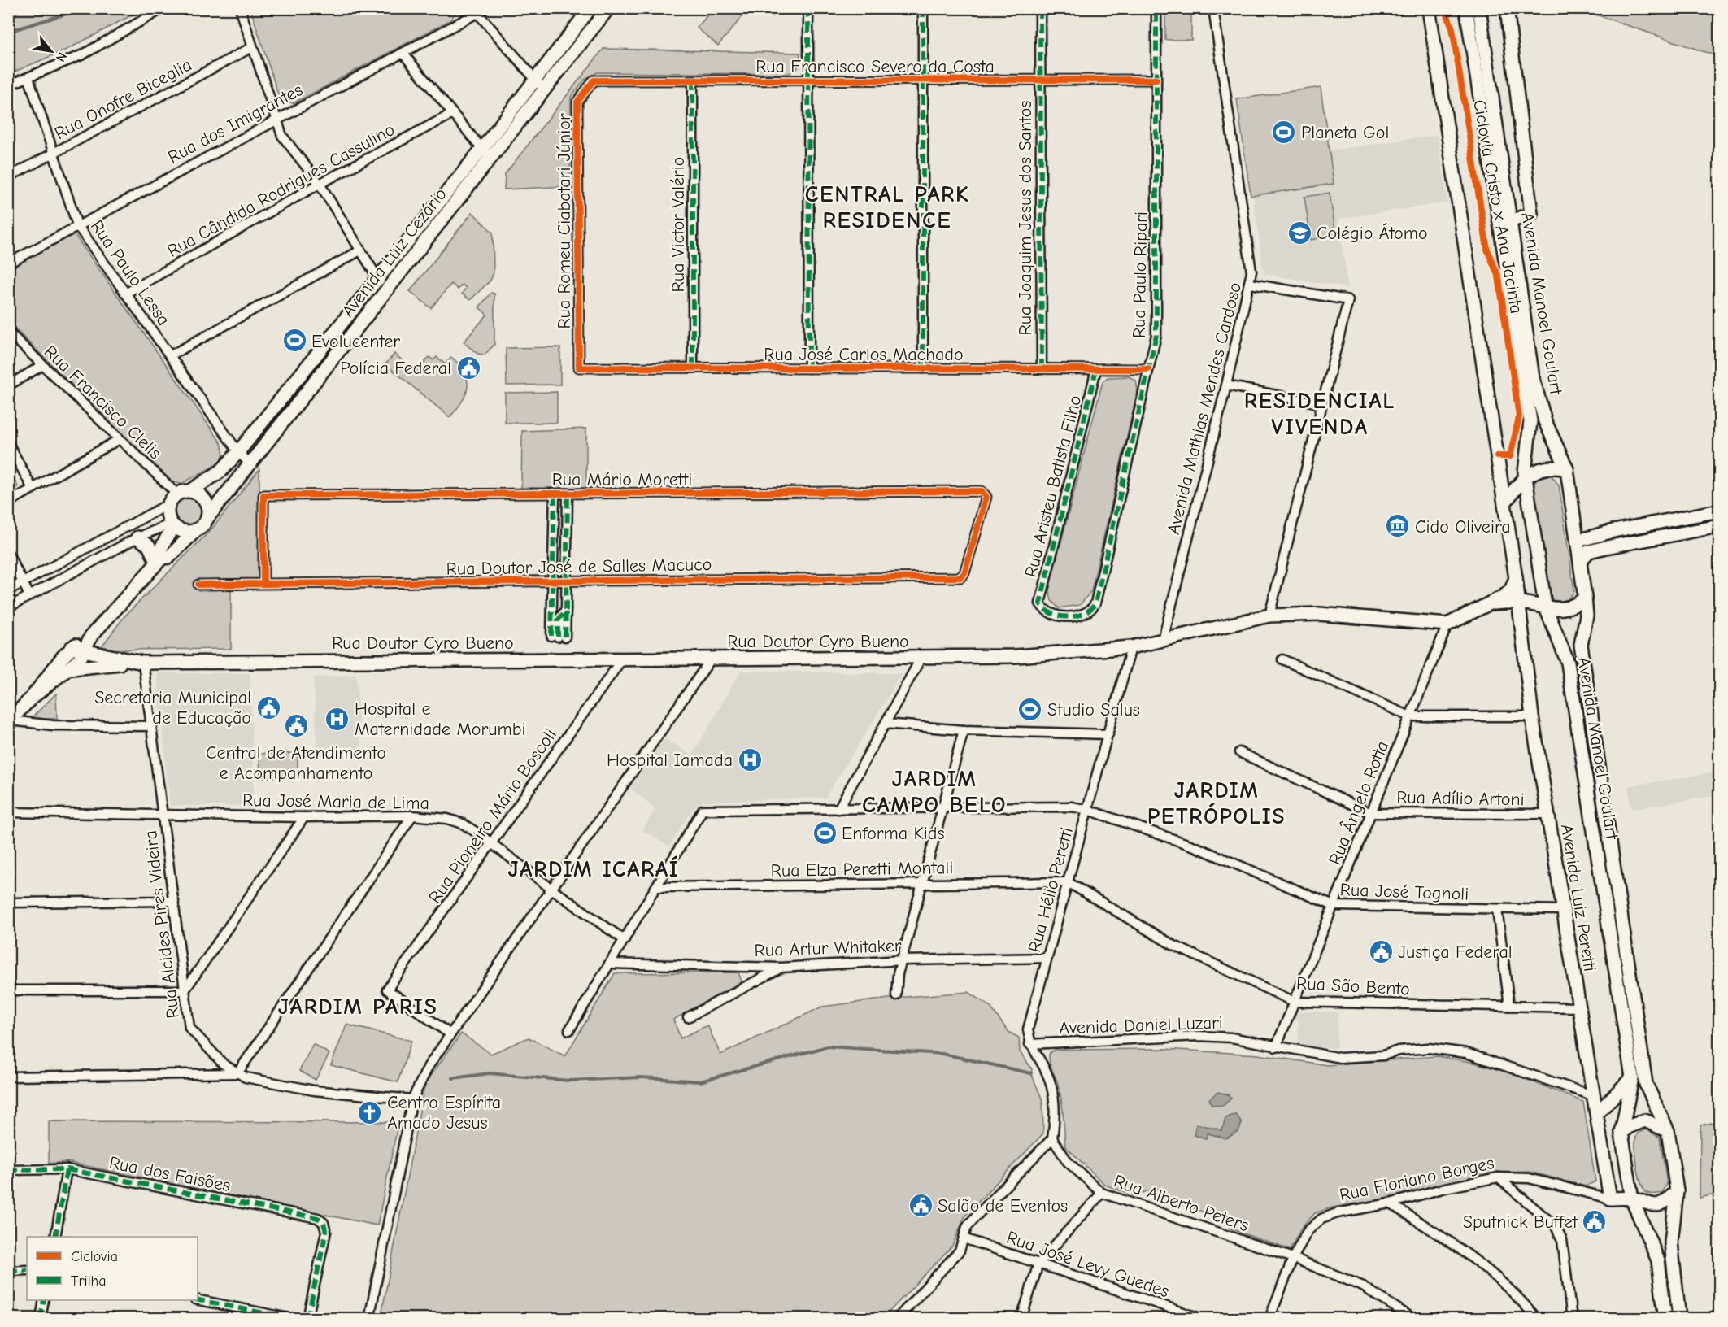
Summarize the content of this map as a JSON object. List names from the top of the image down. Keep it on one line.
{"streets":{"street":["Rua Francisco Severo da Costa","Rua Onofre Biceglia","Rua dos Imigrantes","Rua Cândida Rodrigues Cassulino","Rua Joaquim Jesus dos Santos","Rua Romeu Ciabatari Júnior","Rua Victor Valério","Avenida Luiz Cezário","Rua Paulo Lessa","Rua Paulo Ripari","Avenida Manoel Goulart","Rua José Carlos Machado","Rua Francisco Clelis","Avenida Mathias Mendes Cardoso","Rua Mário Moretti","Rua Aristeu Batista Filho","Rua Doutor José de Salles Macuco","Rua Doutor Cyro Bueno","Rua Adílio Artoni","Rua José Maria de Lima","Rua Ângelo Rotta","Rua Pioneiro Mário Boscoli","Rua Elza Peretti Montali","Rua Hélio Peretti","Rua José Tognoli","Avenida Luiz Peretti","Rua Alcides Pires Videira","Rua Artur Whitaker","Rua São Bento","Avenida Daniel Luzari","Rua dos Faisões","Rua Floriano Borges","Rua Alberto Peters","Rua José Levy Guedes"],"cycle path":["Ciclovia Cristo x Ana Jacinta"]},"crossings":[["Rua Francisco Severo da Costa","Rua Joaquim Jesus dos Santos"],["Rua Francisco Severo da Costa","Rua Romeu Ciabatari Júnior"],["Rua Francisco Severo da Costa","Rua Victor Valério"],["Rua Francisco Severo da Costa","Rua Paulo Ripari"],["Rua Onofre Biceglia","Rua Paulo Lessa"],["Rua dos Imigrantes","Rua Paulo Lessa"],["Rua Cândida Rodrigues Cassulino","Rua Paulo Lessa"],["Rua Joaquim Jesus dos Santos","Rua José Carlos Machado"],["Rua Romeu Ciabatari Júnior","Rua José Carlos Machado"],["Rua Victor Valério","Rua José Carlos Machado"],["Avenida Luiz Cezário","Rua Paulo Lessa"],["Avenida Luiz Cezário","Rua Francisco Clelis"],["Rua Paulo Ripari","Rua José Carlos Machado"],["Rua Paulo Ripari","Rua Aristeu Batista Filho"],["Avenida Manoel Goulart","Rua Doutor Cyro Bueno"],["Avenida Manoel Goulart","Rua Floriano Borges"],["Rua José Carlos Machado","Rua Aristeu Batista Filho"],["Avenida Mathias Mendes Cardoso","Rua Doutor Cyro Bueno"],["Rua Mário Moretti","Rua Doutor José de Salles Macuco"],["Rua Doutor Cyro Bueno","Rua Ângelo Rotta"],["Rua Doutor Cyro Bueno","Rua Pioneiro Mário Boscoli"],["Rua Doutor Cyro Bueno","Rua Hélio Peretti"],["Rua Doutor Cyro Bueno","Avenida Luiz Peretti"],["Rua Doutor Cyro Bueno","Rua Alcides Pires Videira"],["Rua Adílio Artoni","Rua Ângelo Rotta"],["Rua Adílio Artoni","Avenida Luiz Peretti"],["Rua José Maria de Lima","Rua Pioneiro Mário Boscoli"],["Rua José Maria de Lima","Rua Alcides Pires Videira"],["Rua Ângelo Rotta","Rua José Tognoli"],["Rua Ângelo Rotta","Rua São Bento"],["Rua Ângelo Rotta","Avenida Daniel Luzari"],["Rua Elza Peretti Montali","Rua Hélio Peretti"],["Rua Elza Peretti Montali","Rua José Tognoli"],["Rua Elza Peretti Montali","Rua São Bento"],["Rua Hélio Peretti","Rua José Tognoli"],["Rua Hélio Peretti","Rua Artur Whitaker"],["Rua Hélio Peretti","Rua São Bento"],["Rua Hélio Peretti","Avenida Daniel Luzari"],["Rua José Tognoli","Avenida Luiz Peretti"],["Avenida Luiz Peretti","Rua São Bento"],["Avenida Luiz Peretti","Avenida Daniel Luzari"],["Avenida Luiz Peretti","Rua Floriano Borges"],["Rua Floriano Borges","Rua Alberto Peters"]],"districts":["CENTRAL PARK RESIDENCE","RESIDENCIAL VIVENDA","JARDIM CAMPO BELO","JARDIM PETRÓPOLIS","JARDIM ICARAÍ","JARDIM PARIS"],"places":{"sports":["Planeta Gol","Evolucenter","Studio Salus","Enforma Kids"],"school or university":["Colégio Átomo"],"public building":["Polícia Federal","Secretaria Municipal de Educação","Central de Atendimento e Acompanhamento","Justiça Federal","Salão de Eventos","Sputnick Buffet"],"museum":["Cido Oliveira"],"hospital":["Hospital e Maternidade Morumbi","Hospital Iamada"],"church":["Centro Espírita Amado Jesus"]},"legend":["Ciclovia","Trilha"],"north":"bottom right"}
